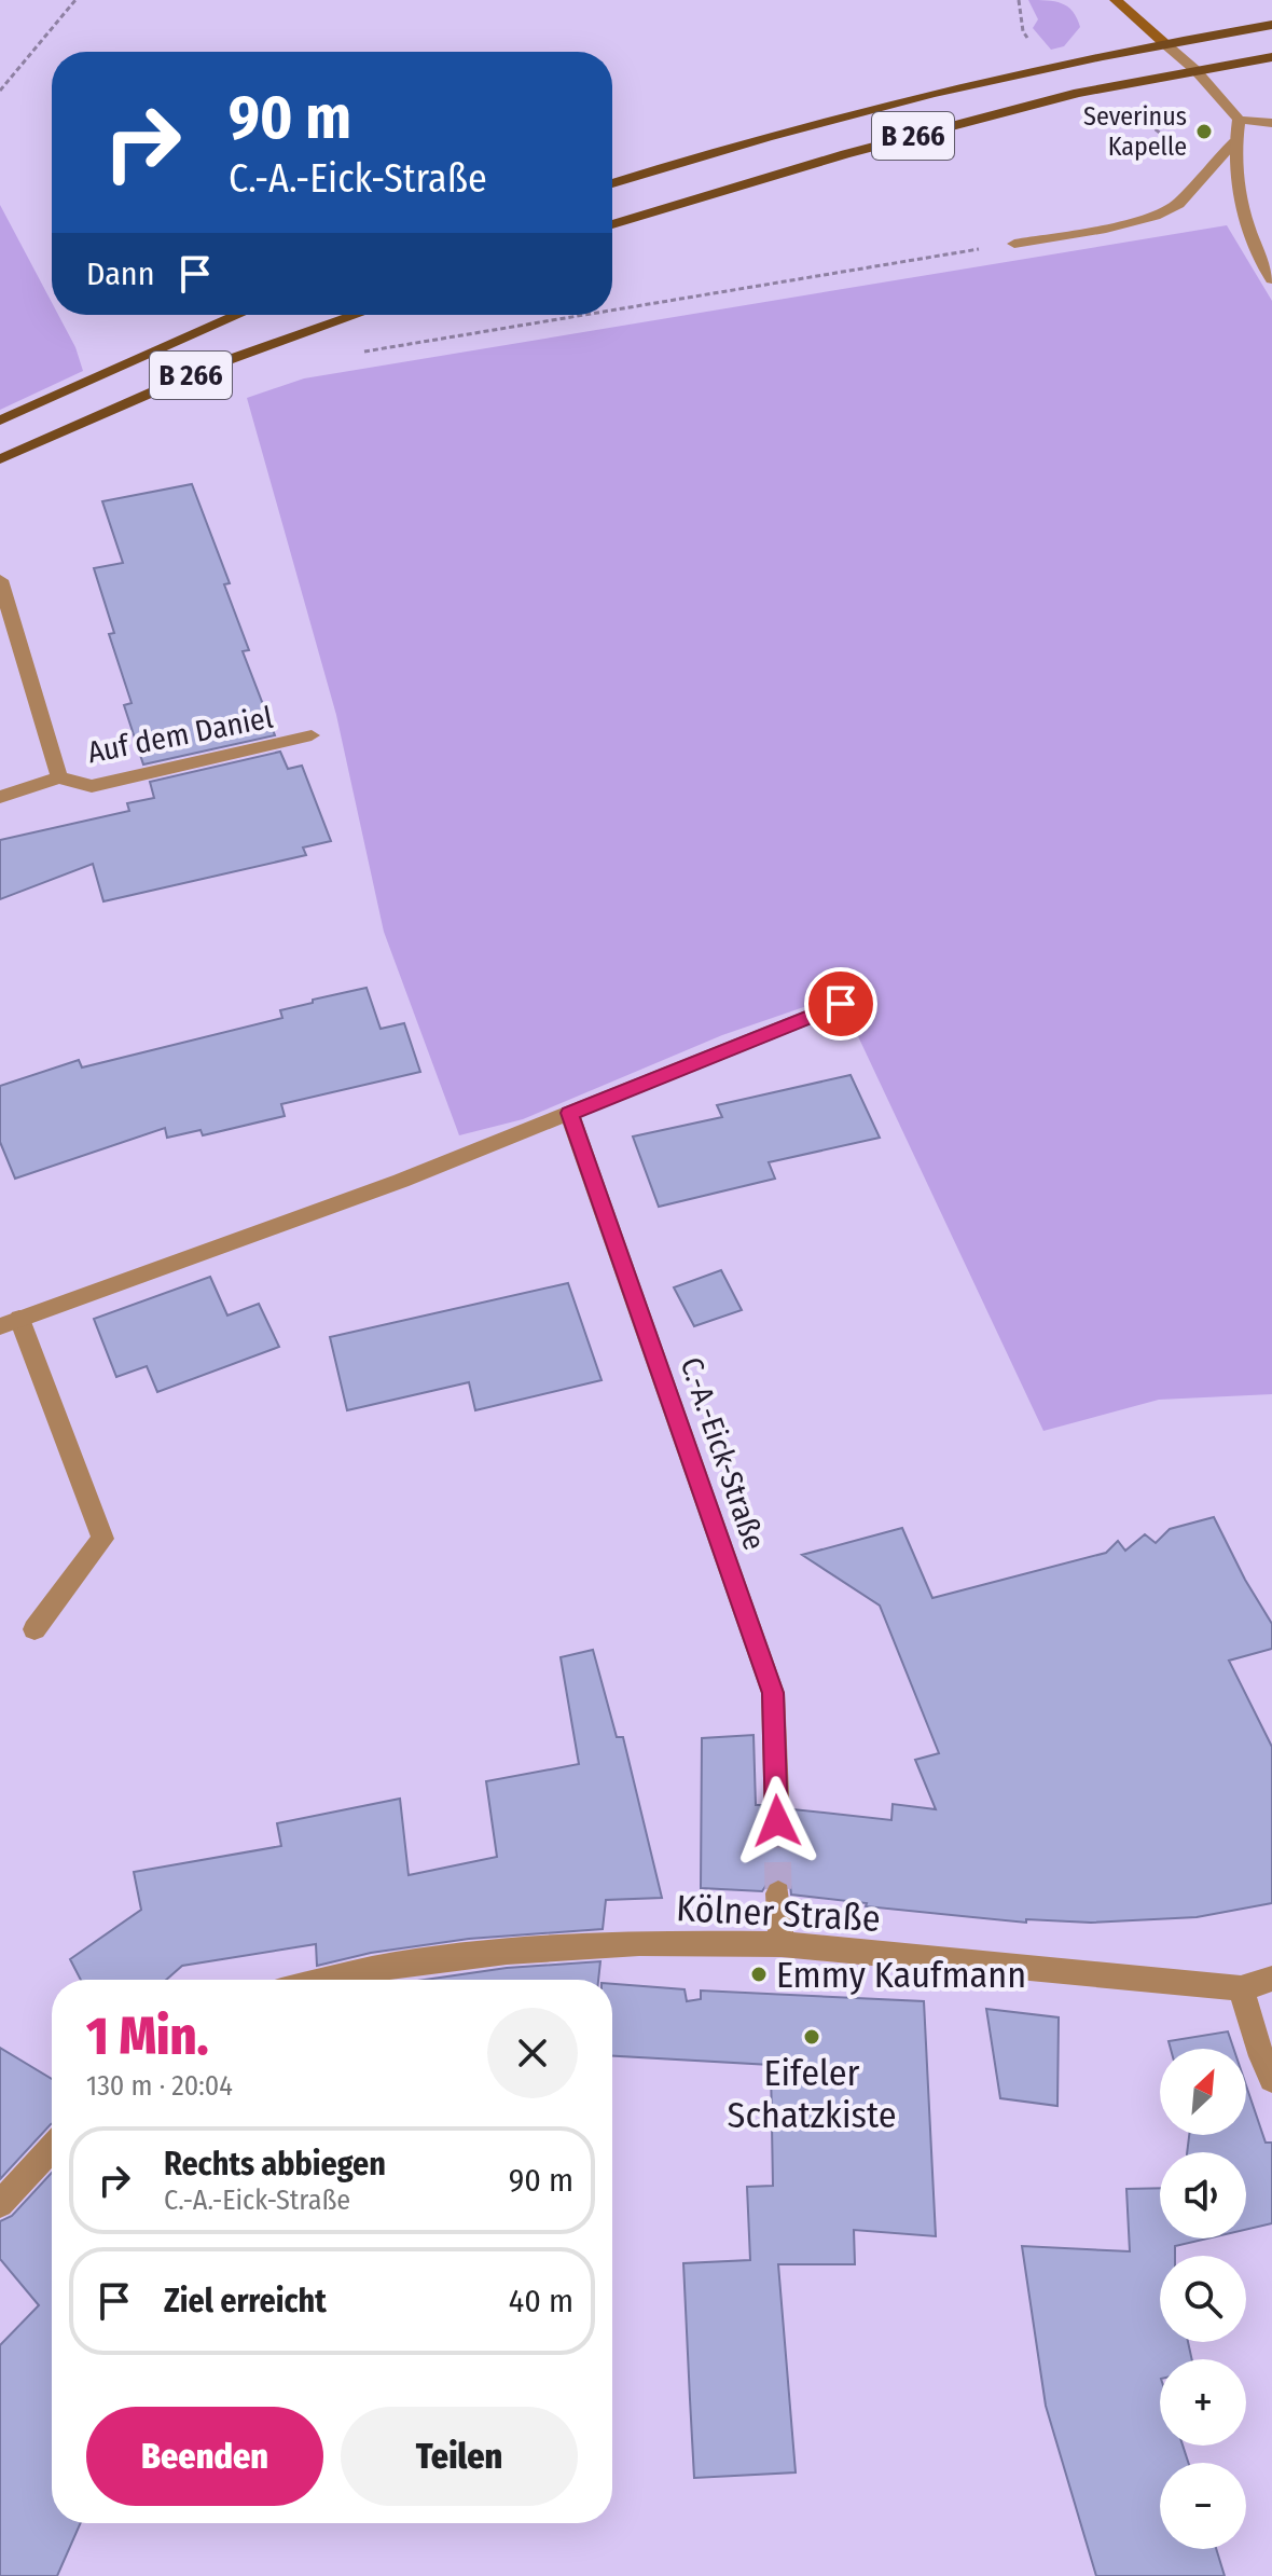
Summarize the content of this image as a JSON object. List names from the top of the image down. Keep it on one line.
{"streets":{"main road":["B 266"],"street":["Auf dem Daniel","C.-A.-Eick-Straße","Kölner Straße"]},"places":["Severinus Kapelle","Emmy Kaufmann","Eifeler Schatzkiste"],"north":"top right","page":{"turn":["90 m","C.-A.-Eick-Straße"],"then":"Dann","heading":["1 Min.","130 m · 20:04"],"map_buttons":["+","−"],"list":[{"name":"Rechts abbiegen","note":"C.-A.-Eick-Straße","value":"90 m"},{"name":"Ziel erreicht","value":"40 m"}],"buttons":["Beenden","Teilen"]}}
